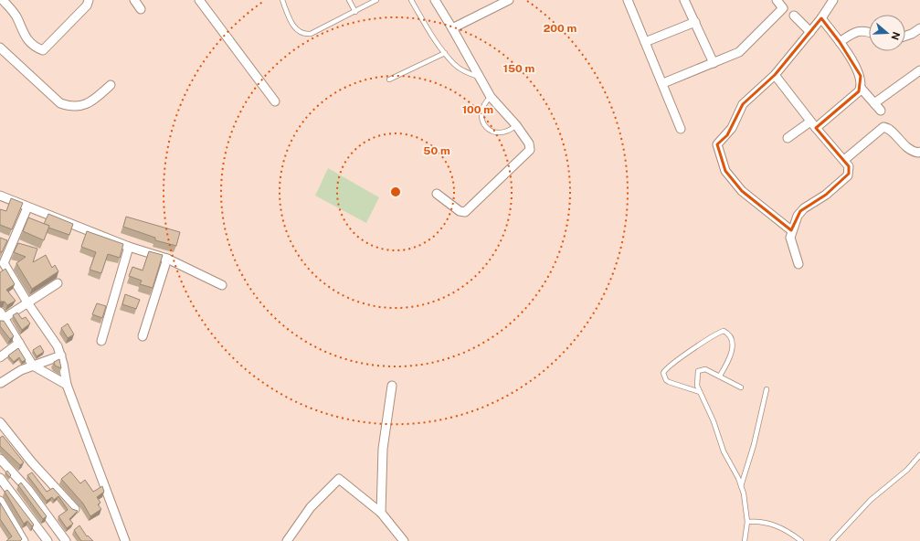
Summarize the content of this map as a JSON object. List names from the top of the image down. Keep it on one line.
{"north":"right","rings":["200 m","150 m","100 m","50 m"]}
